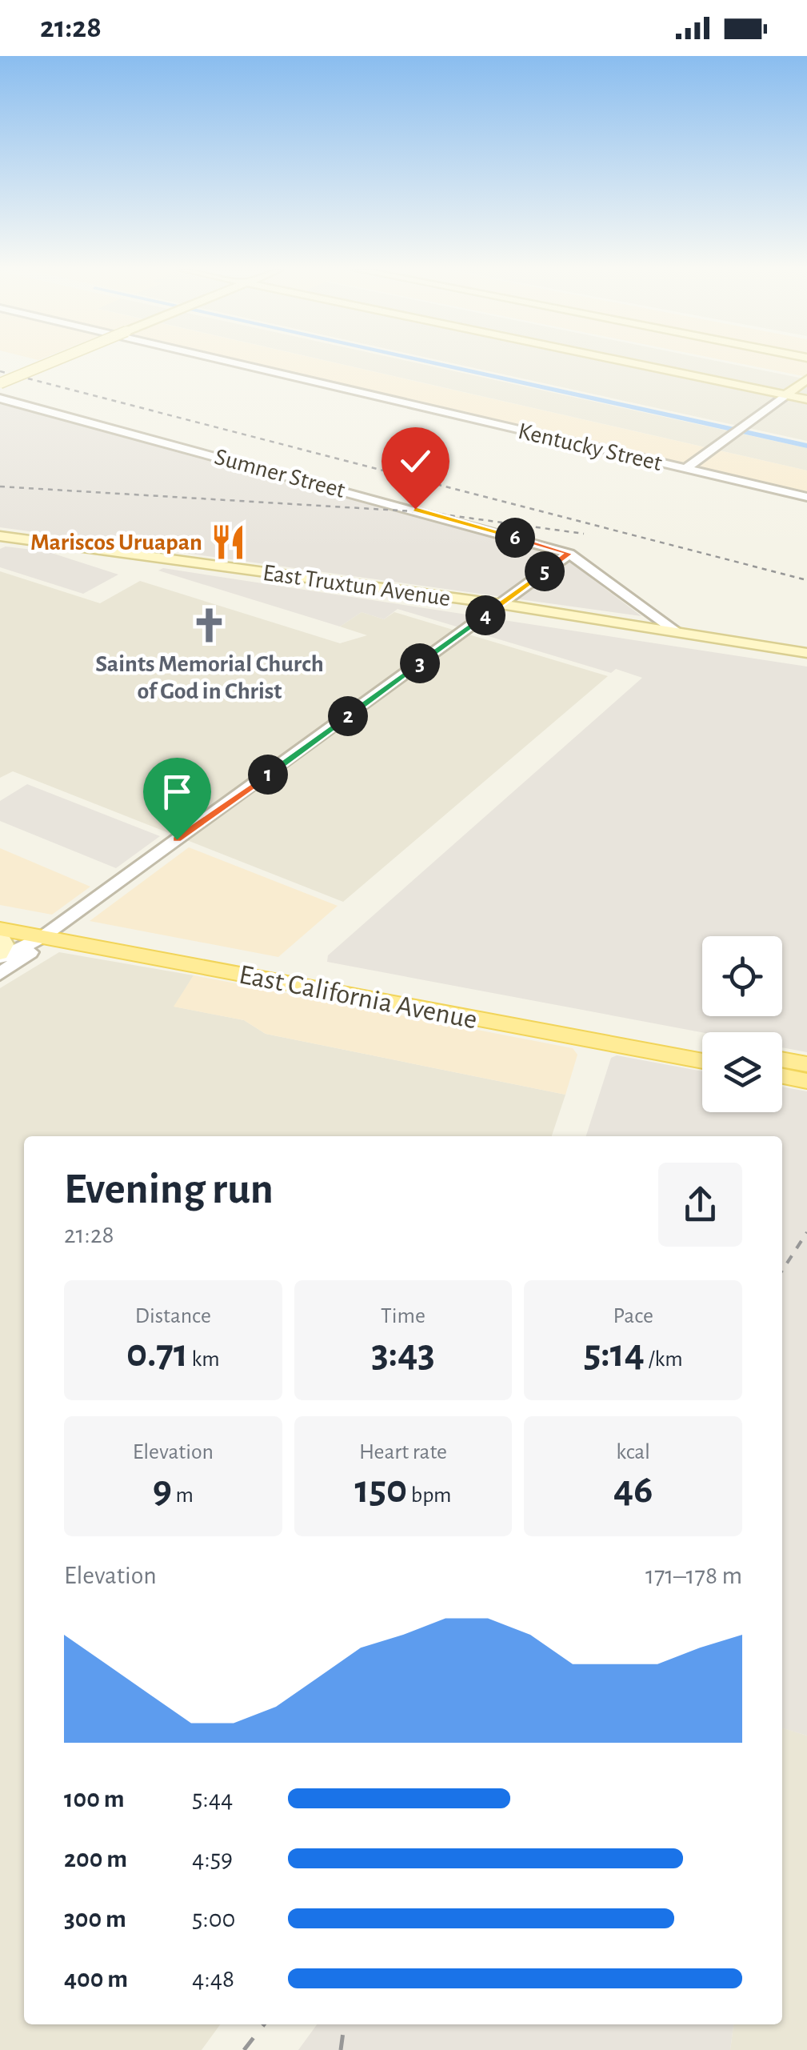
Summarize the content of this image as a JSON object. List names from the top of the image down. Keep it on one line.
{"streets":{"main road":["East Truxtun Avenue","East California Avenue"],"street":["Kentucky Street","Sumner Street"]},"crossings":[["Sumner Street","East Truxtun Avenue"]],"places":{"restaurant":["Mariscos Uruapan"],"church":["Saints Memorial Church of God in Christ"]},"page":{"status":"21:28","pins":["6","5","4","3","2","1"],"heading":["Evening run","21:28"],"stats":[["Distance","0.71 km"],["Time","3:43"],["Pace","5:14 /km"],["Elevation","9 m"],["Heart rate","150 bpm"],["kcal","46"]],"chart":["Elevation","171–178 m"],"list":[{"name":"100 m","note":"5:44"},{"name":"200 m","note":"4:59"},{"name":"300 m","note":"5:00"},{"name":"400 m","note":"4:48"}]}}
